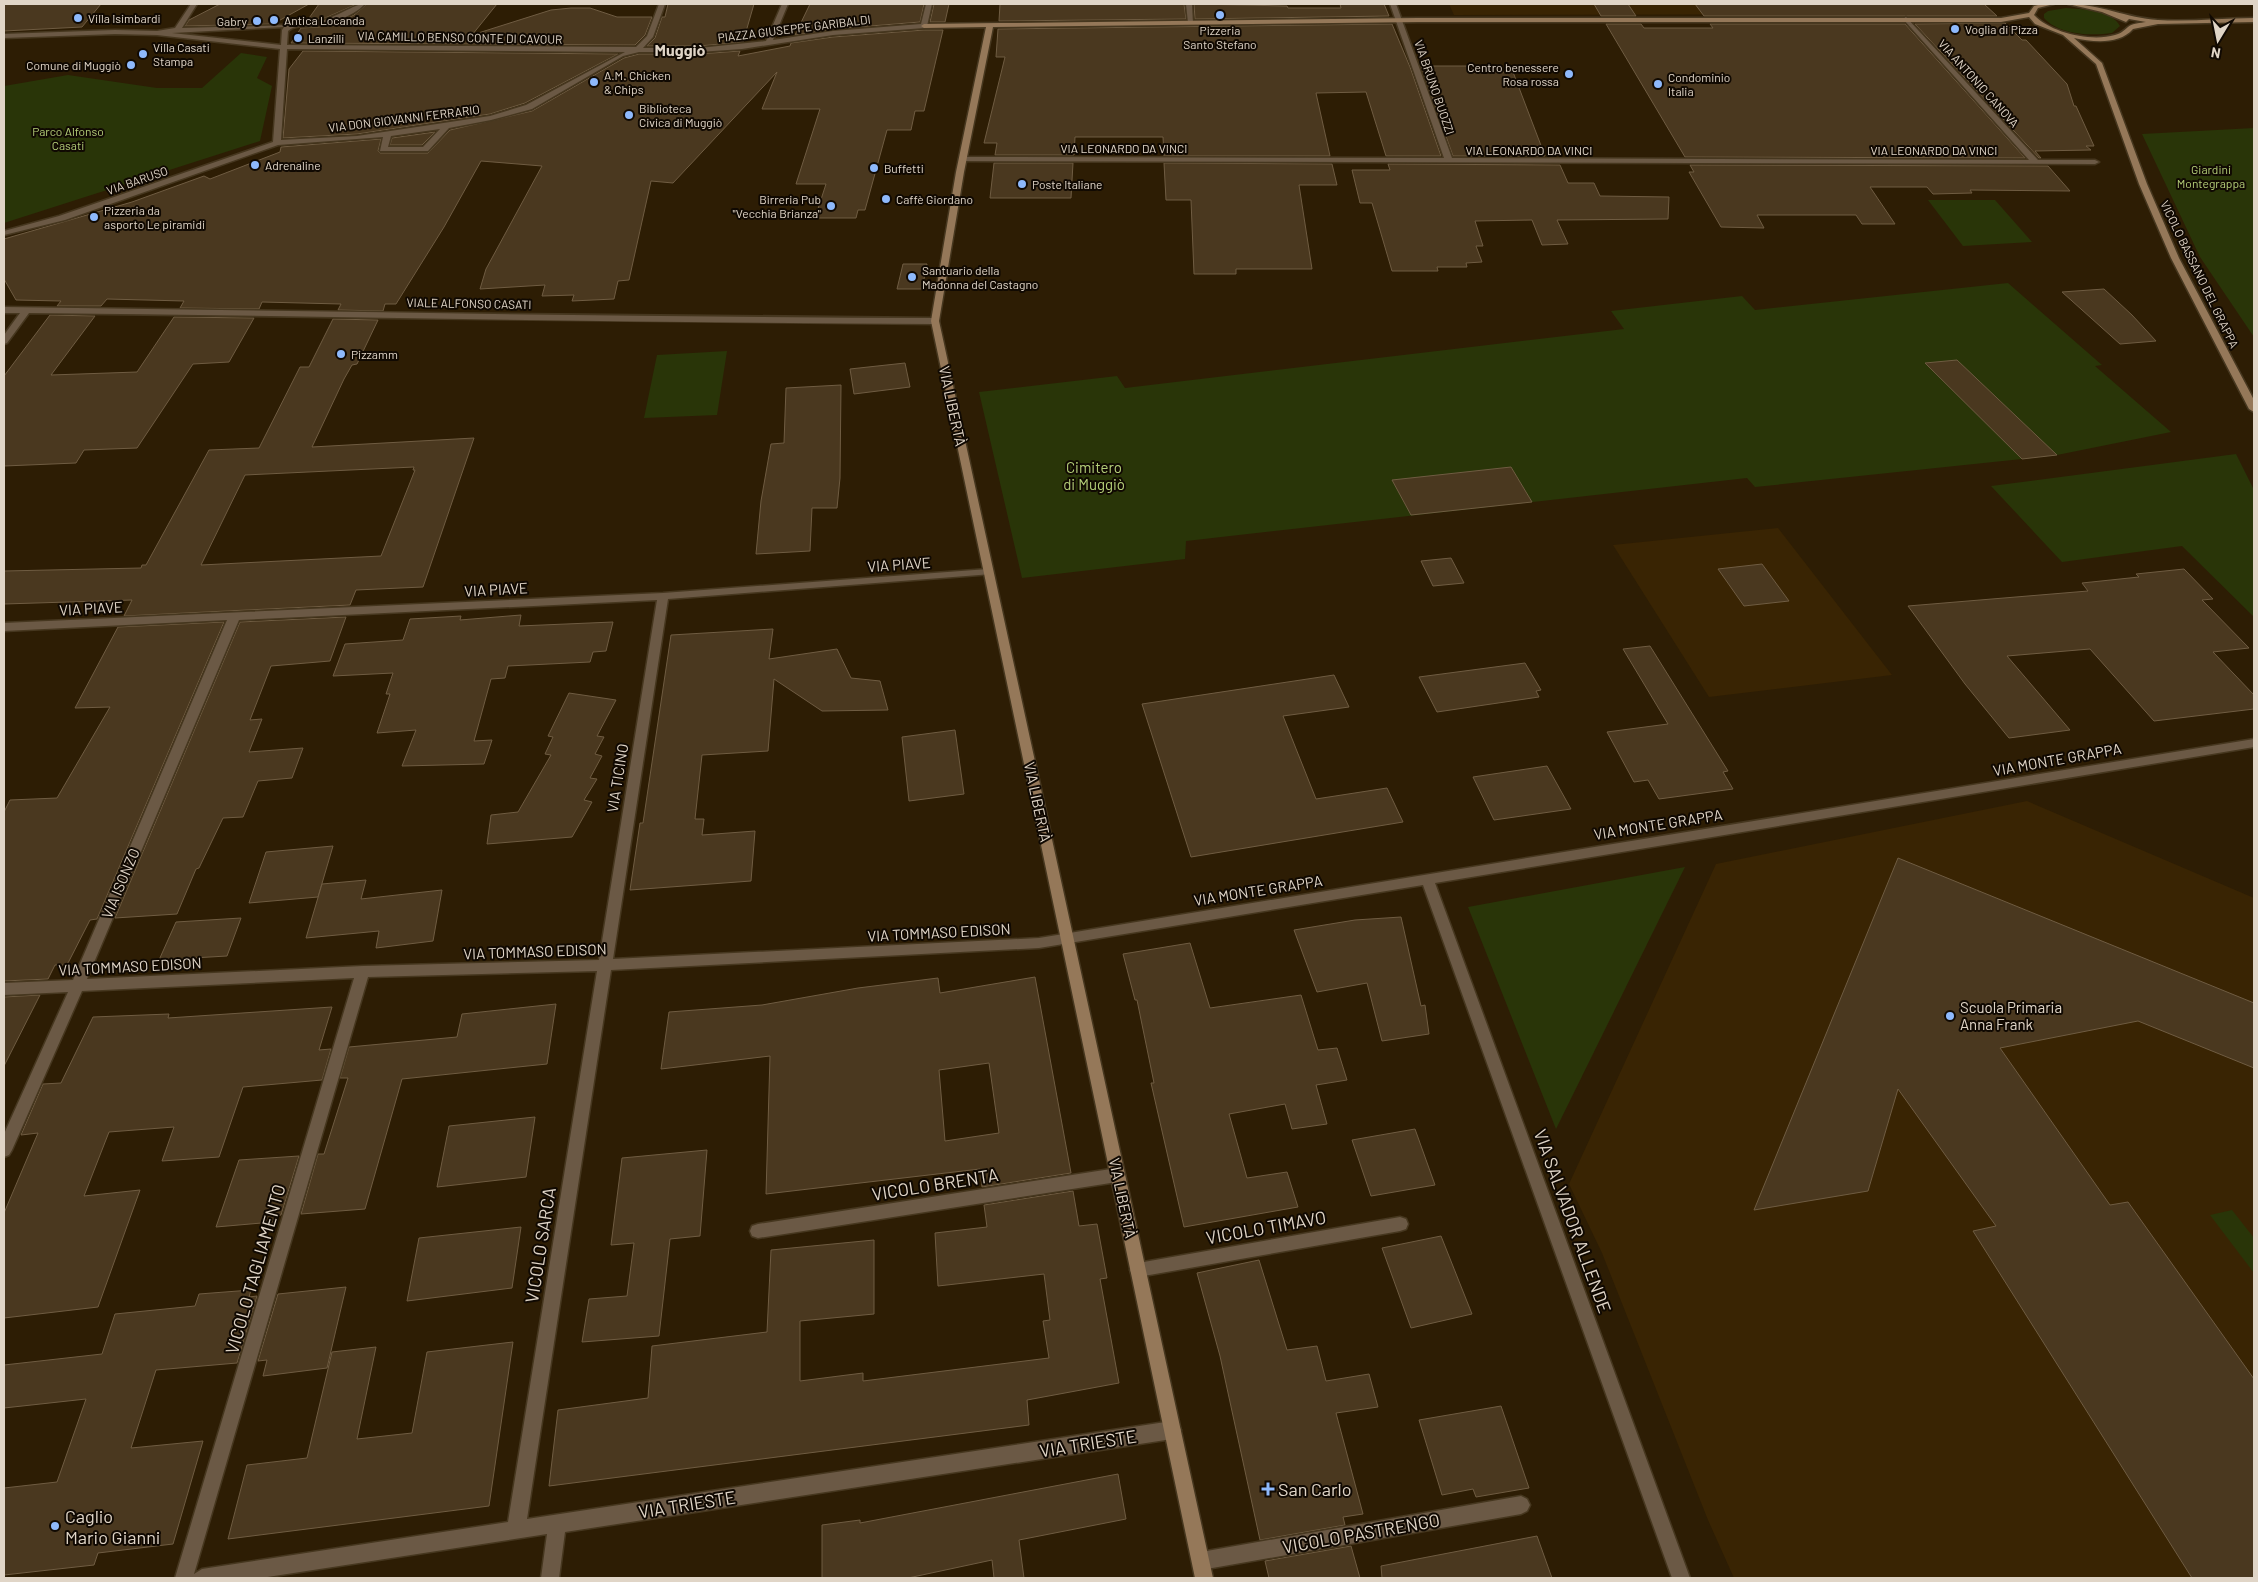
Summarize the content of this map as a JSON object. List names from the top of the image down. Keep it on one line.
{"streets":{"street":["PIAZZA GIUSEPPE GARIBALDI","VIA CAMILLO BENSO CONTE DI CAVOUR","VIA ANTONIO CANOVA","VIA BRUNO BUOZZI","VIA DON GIOVANNI FERRARIO","VIA LEONARDO DA VINCI","VIA BARUSO","VICOLO BASSANO DEL GRAPPA","VIALE ALFONSO CASATI","VIA LIBERTÀ","VIA PIAVE","VIA MONTE GRAPPA","VIA TICINO","VIA ISONZO","VIA TOMMASO EDISON","VICOLO BRENTA","VIA SALVADOR ALLENDE","VICOLO TIMAVO","VICOLO SARCA","VICOLO TAGLIAMENTO","VIA TRIESTE","VICOLO PASTRENGO"]},"crossings":[["PIAZZA GIUSEPPE GARIBALDI","VIA CAMILLO BENSO CONTE DI CAVOUR"],["PIAZZA GIUSEPPE GARIBALDI","VIA DON GIOVANNI FERRARIO"],["VIA CAMILLO BENSO CONTE DI CAVOUR","VIA DON GIOVANNI FERRARIO"],["VIA ANTONIO CANOVA","VIA LEONARDO DA VINCI"],["VIA BRUNO BUOZZI","VIA LEONARDO DA VINCI"],["VIA DON GIOVANNI FERRARIO","VIA BARUSO"],["VIA LEONARDO DA VINCI","VIA LIBERTÀ"],["VIALE ALFONSO CASATI","VIA LIBERTÀ"],["VIA LIBERTÀ","VIA PIAVE"],["VIA LIBERTÀ","VIA MONTE GRAPPA"],["VIA LIBERTÀ","VIA TOMMASO EDISON"],["VIA LIBERTÀ","VICOLO BRENTA"],["VIA LIBERTÀ","VICOLO TIMAVO"],["VIA LIBERTÀ","VIA TRIESTE"],["VIA LIBERTÀ","VICOLO PASTRENGO"],["VIA PIAVE","VIA TICINO"],["VIA PIAVE","VIA ISONZO"],["VIA MONTE GRAPPA","VIA TOMMASO EDISON"],["VIA MONTE GRAPPA","VIA SALVADOR ALLENDE"],["VIA TICINO","VIA TOMMASO EDISON"],["VIA TICINO","VICOLO SARCA"],["VIA ISONZO","VIA TOMMASO EDISON"],["VIA TOMMASO EDISON","VICOLO SARCA"],["VIA TOMMASO EDISON","VICOLO TAGLIAMENTO"],["VICOLO SARCA","VIA TRIESTE"]],"districts":["Muggiò"],"parks":["Parco Alfonso Casati","Giardini Montegrappa","Cimitero di Muggiò"],"places":{"other":["Pizzeria Santo Stefano","Villa Isimbardi","Antica Locanda","Gabry","Voglia di Pizza","Lanzilli","Villa Casati Stampa","Comune di Muggiò","Centro benessere Rosa rossa","A.M. Chicken & Chips","Condominio Italia","Biblioteca Civica di Muggiò","Adrenaline","Buffetti","Poste Italiane","Caffè Giordano","Birreria Pub \"Vecchia Brianza\"","Pizzeria da asporto Le piramidi","Santuario della Madonna del Castagno","Pizzamm","Scuola Primaria Anna Frank","Caglio Mario Gianni"],"health":["San Carlo"]},"north":"bottom"}
